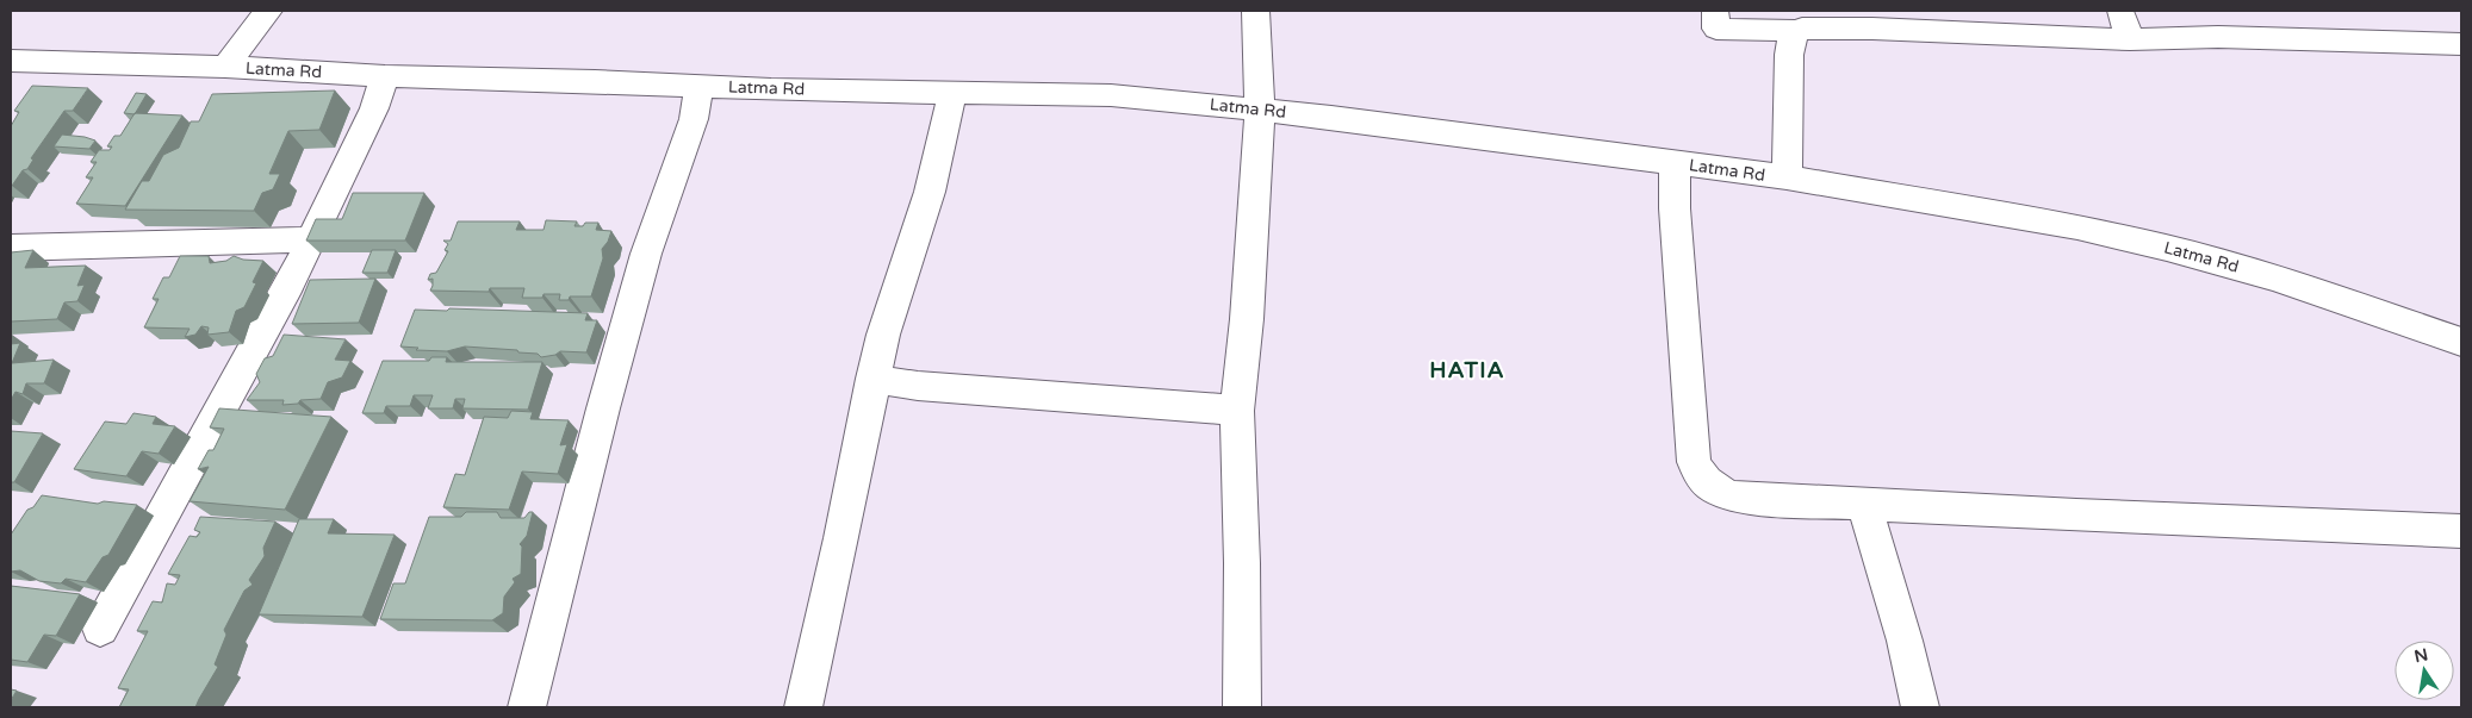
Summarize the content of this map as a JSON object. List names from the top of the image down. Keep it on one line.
{"streets":{"street":["Latma Rd"]},"districts":["HATIA"],"north":"top"}
